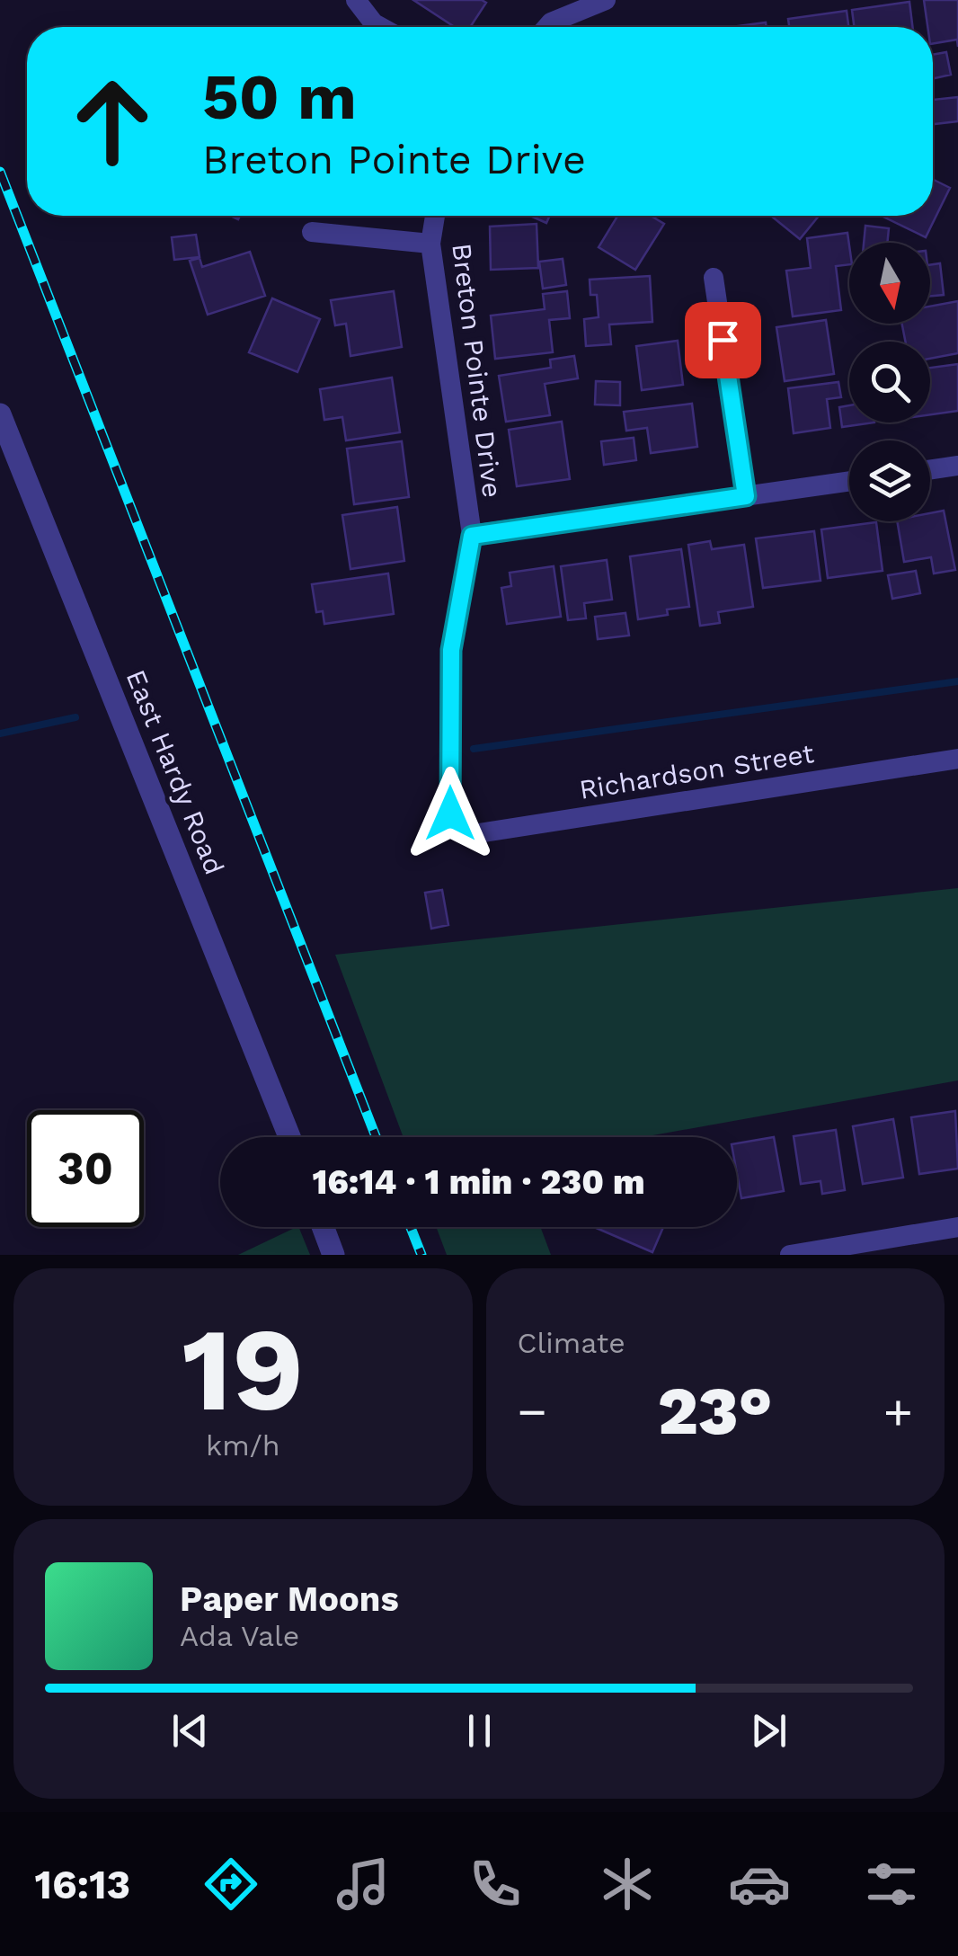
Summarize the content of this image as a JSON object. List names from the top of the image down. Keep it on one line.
{"streets":{"street":["Breton Pointe Drive","Richardson Street","East Hardy Road"]},"crossings":[["Breton Pointe Drive","Richardson Street"]],"north":"bottom","page":{"turn":["50 m","Breton Pointe Drive"],"limit":"30","trip":"16:14 · 1 min · 230 m","tile":[["19","km/h"],"Climate"],"heat":["−","23°","+"],"song":["Paper Moons","Ada Vale"],"tabs":"16:13"}}
